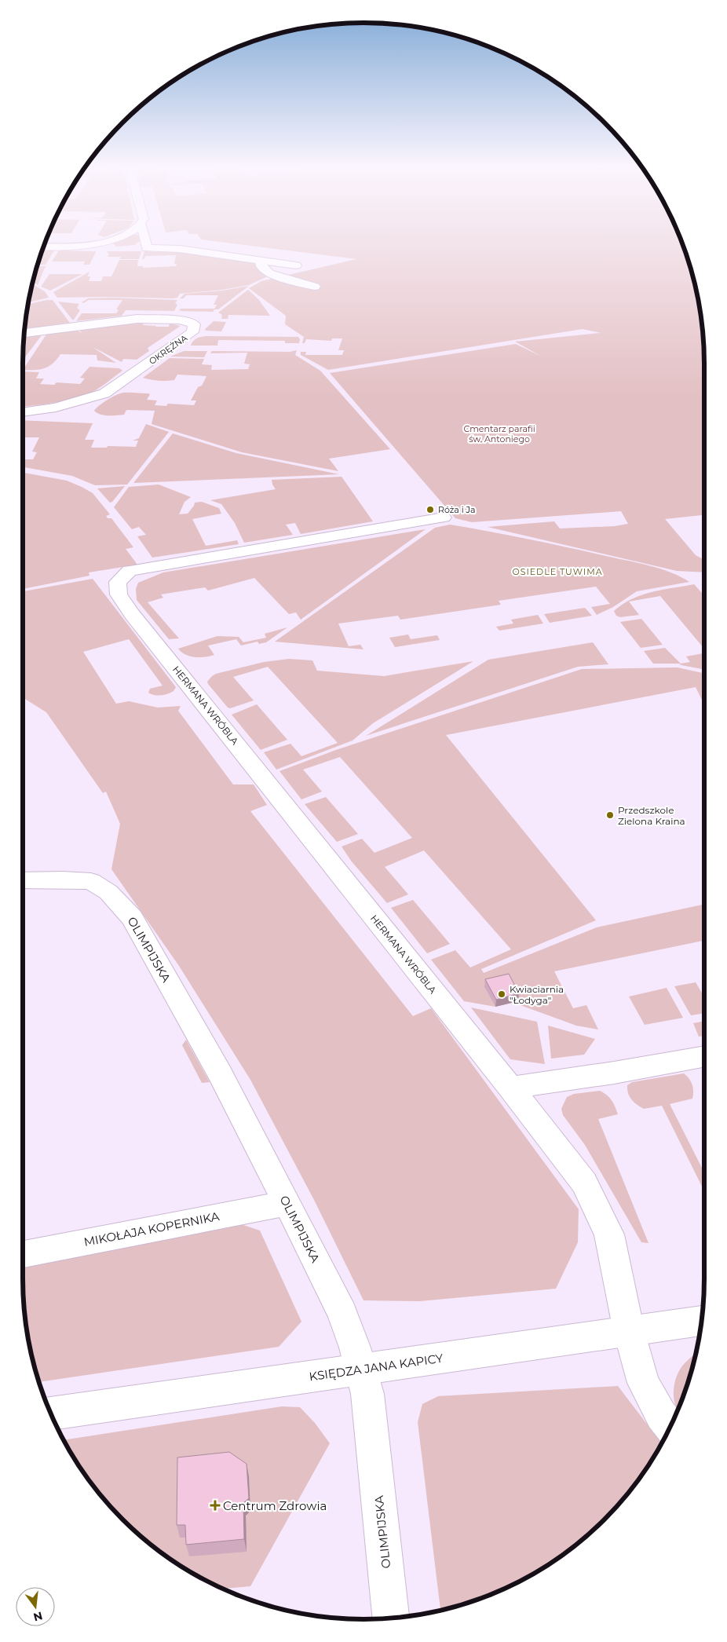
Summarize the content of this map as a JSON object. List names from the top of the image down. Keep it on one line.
{"streets":{"street":["OKRĘŻNA","HERMANA WRÓBLA","OLIMPIJSKA","MIKOŁAJA KOPERNIKA","KSIĘDZA JANA KAPICY"]},"crossings":[["HERMANA WRÓBLA","KSIĘDZA JANA KAPICY"],["OLIMPIJSKA","MIKOŁAJA KOPERNIKA"],["OLIMPIJSKA","KSIĘDZA JANA KAPICY"]],"districts":["OSIEDLE TUWIMA"],"parks":["Cmentarz parafii św. Antoniego"],"places":{"other":["Róża i Ja","Przedszkole Zielona Kraina","Kwiaciarnia \"Łodyga\""],"health":["Centrum Zdrowia"]},"north":"bottom"}
